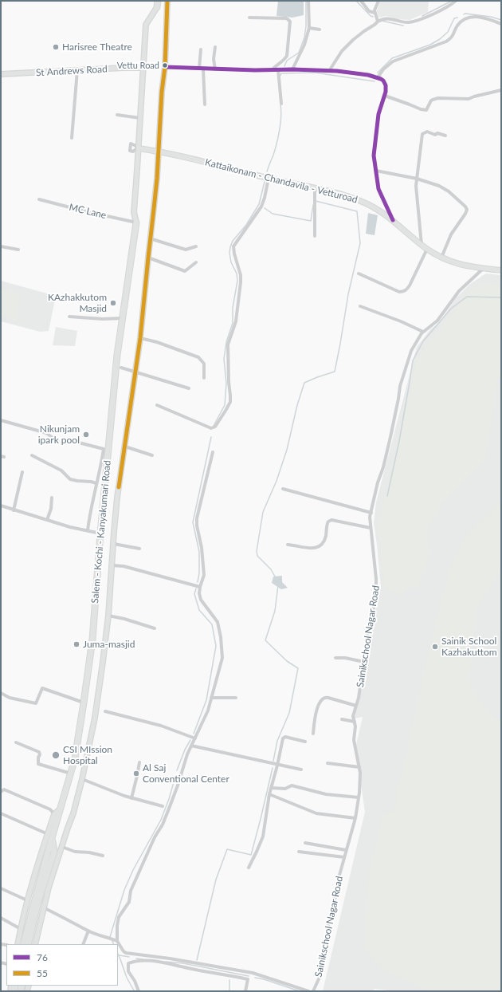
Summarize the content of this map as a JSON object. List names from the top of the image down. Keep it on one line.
{"streets":{"highway":["Salem - Kochi - Kanyakumari Road"],"main road":["Kattaikonam - Chandavila - Vetturoad"],"street":["St Andrews Road","MC Lane","Sainikschool Nagar Road"]},"crossings":[["Kattaikonam - Chandavila - Vetturoad","Sainikschool Nagar Road"],["MC Lane","Salem - Kochi - Kanyakumari Road"]],"places":["Harisree Theatre","Vettu Road","KAzhakkutom Masjid","Nikunjam ipark pool","Juma-masjid","Sainik School Kazhakuttom","CSI MIssion Hospital","Al Saj Conventional Center"],"lines":["transit line 55","transit line 76"],"legend":["76","55"]}
